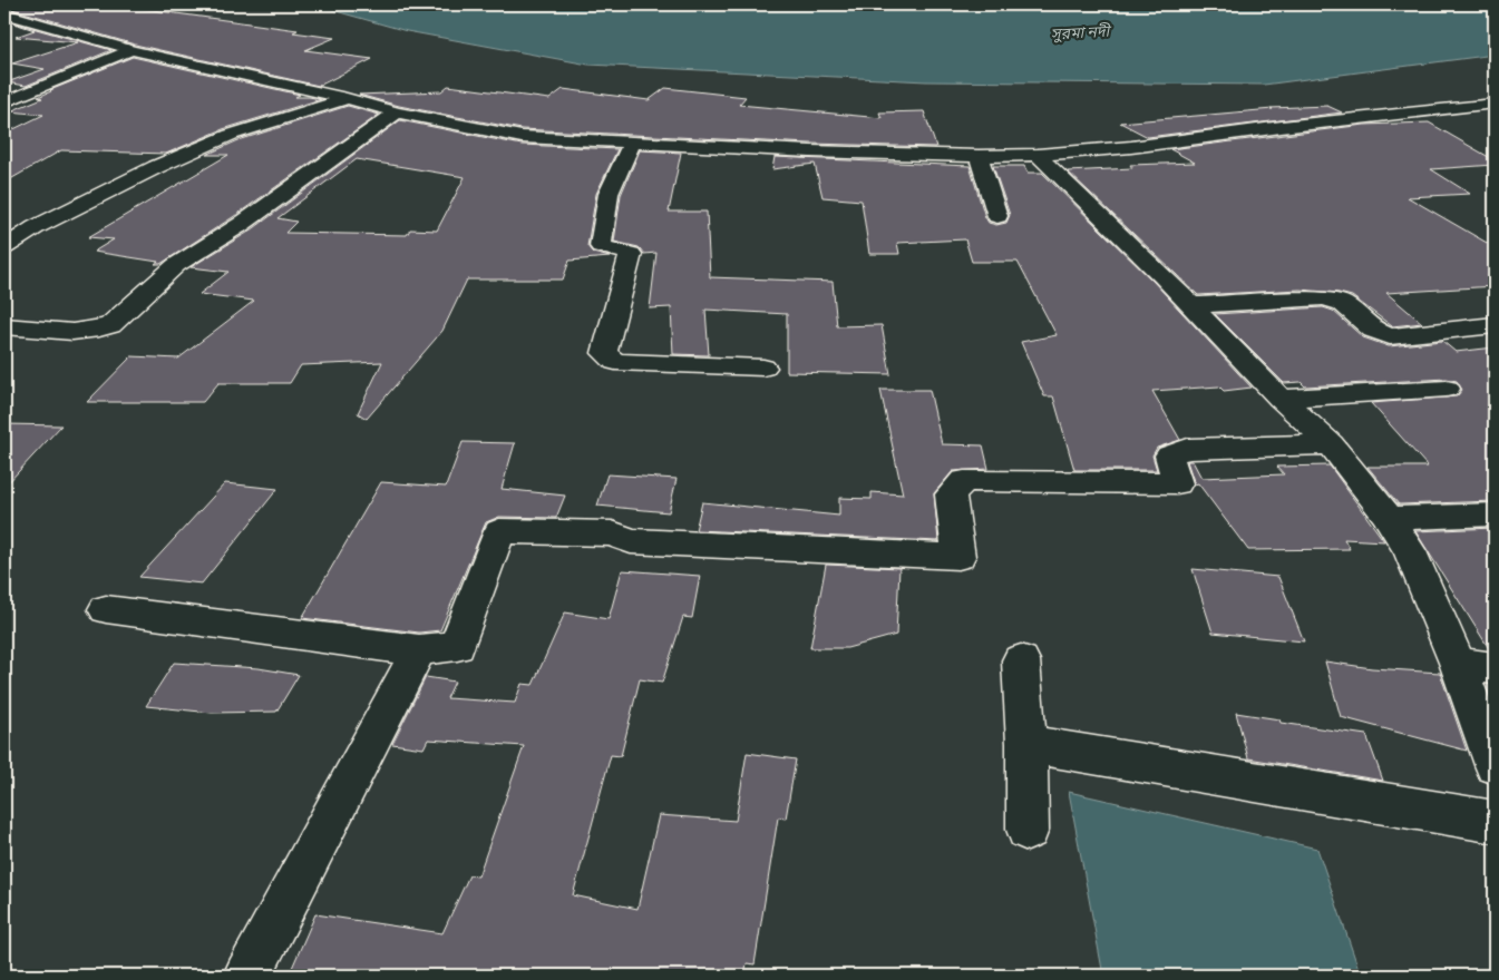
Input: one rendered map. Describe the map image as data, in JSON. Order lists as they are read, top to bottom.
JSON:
{
  "water": ["সুরমা নদী"]
}
